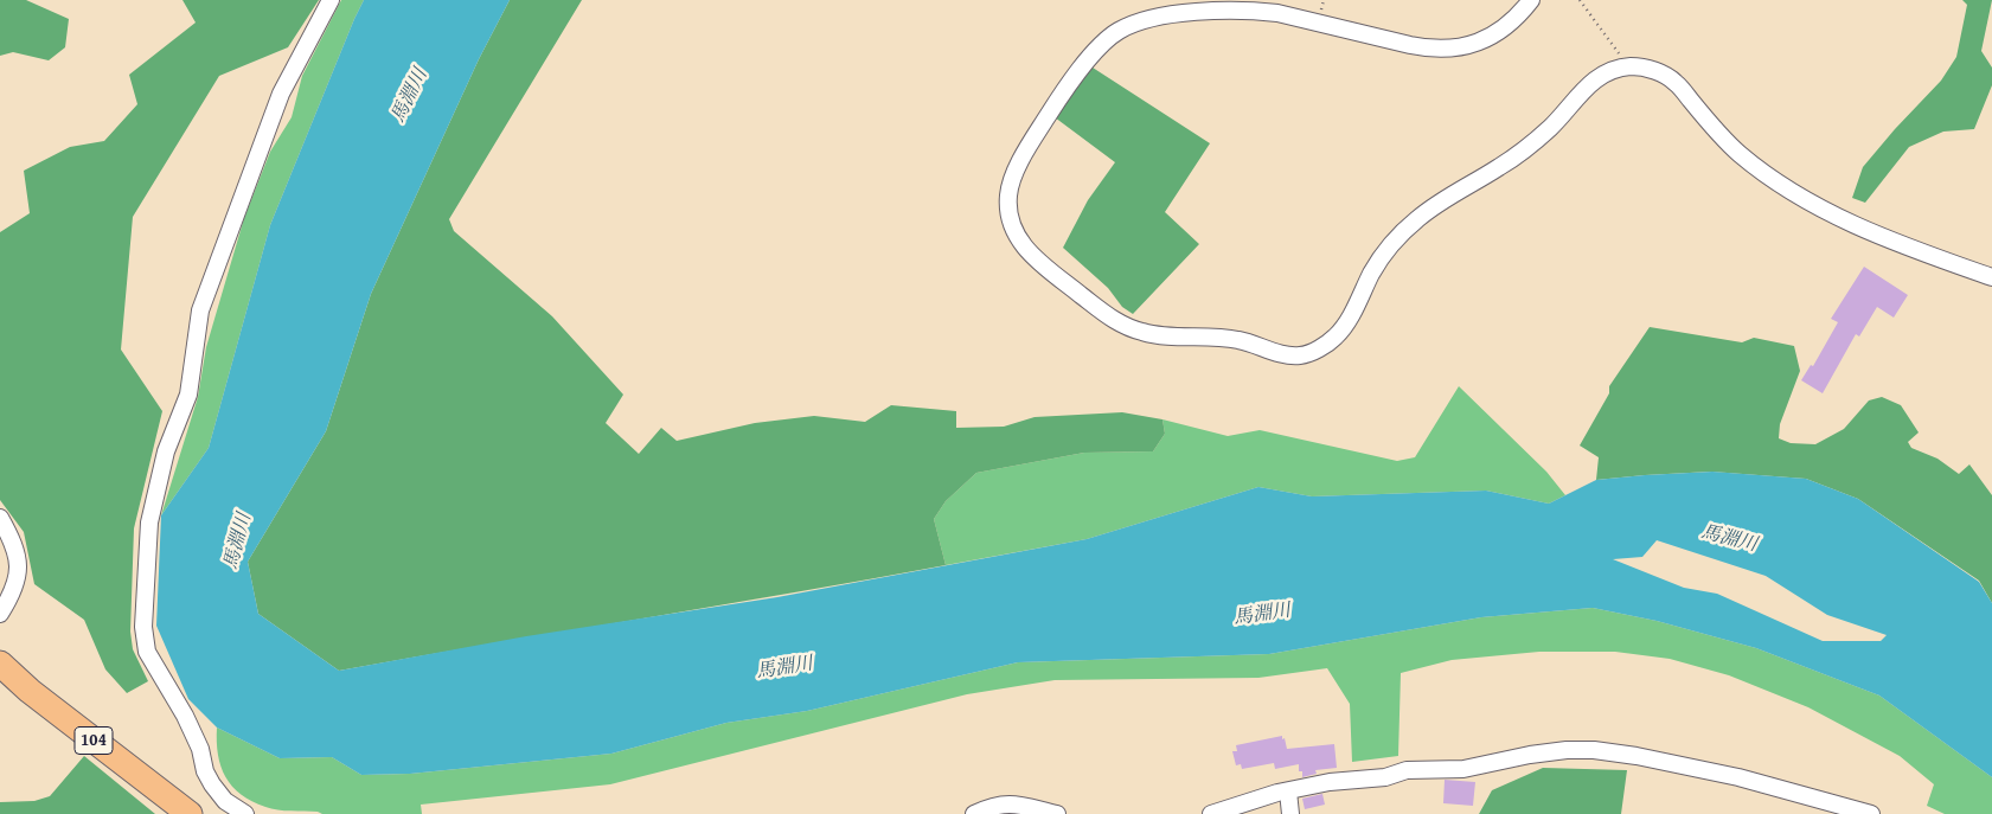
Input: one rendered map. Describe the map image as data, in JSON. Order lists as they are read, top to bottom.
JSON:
{
  "streets": {
    "highway": ["104"]
  },
  "water": ["馬淵川"]
}
